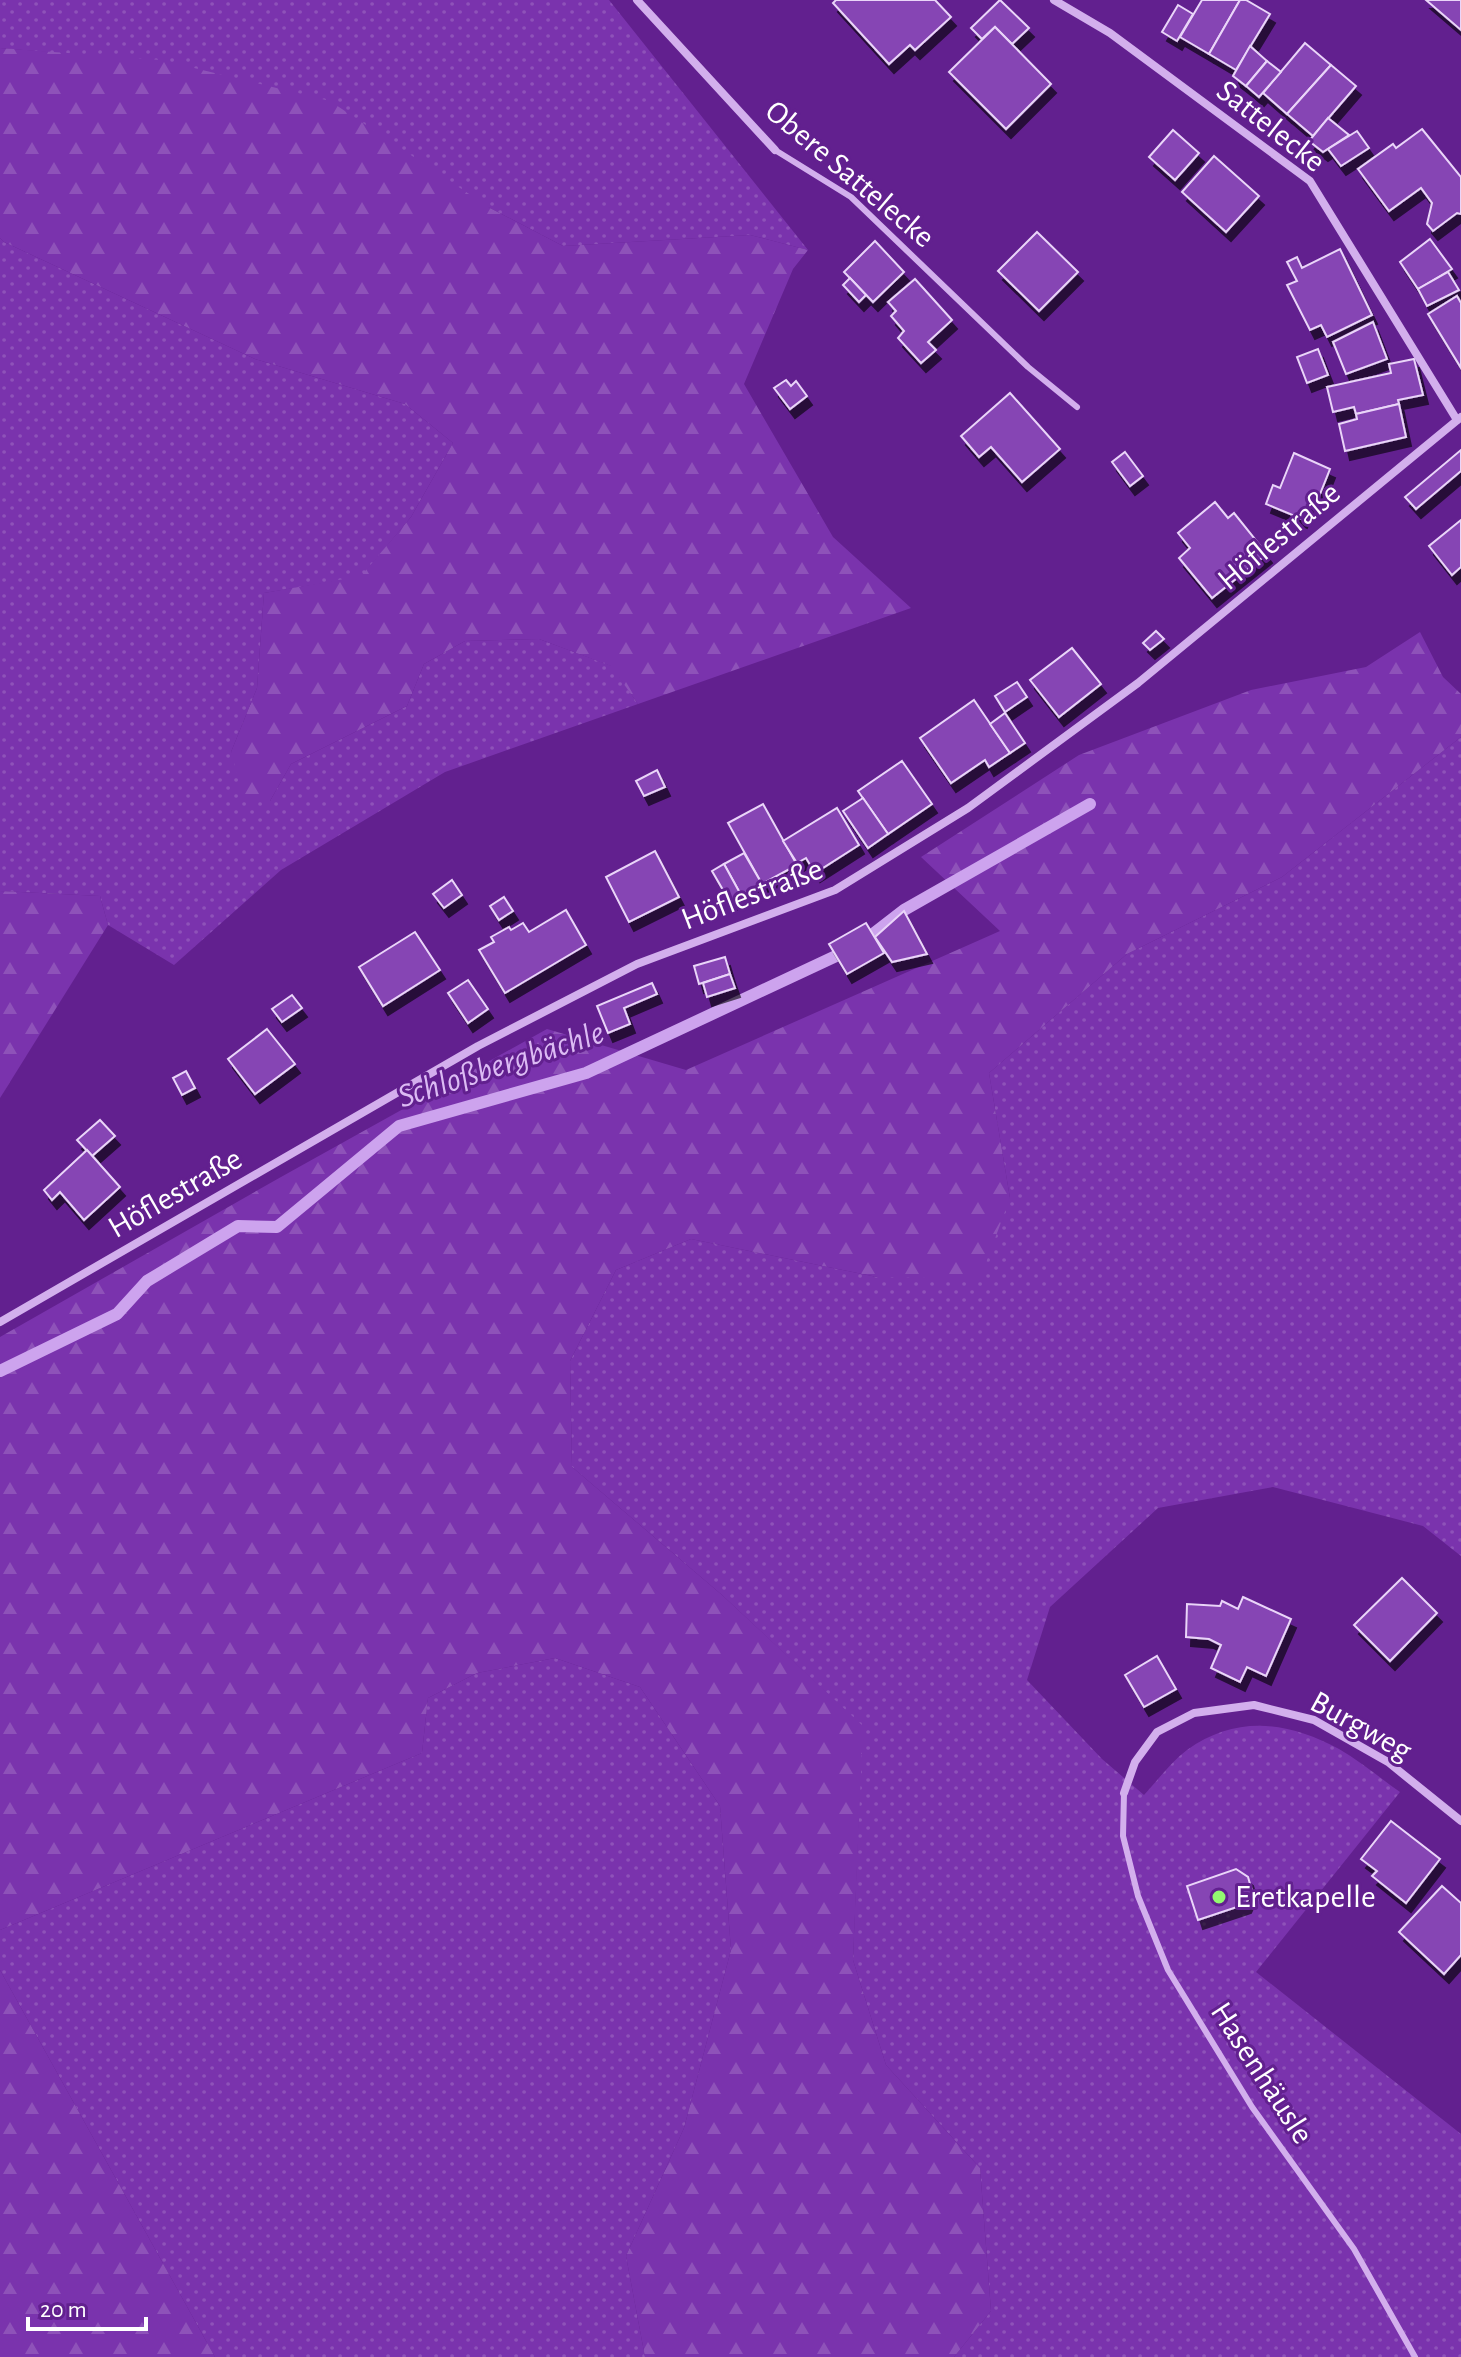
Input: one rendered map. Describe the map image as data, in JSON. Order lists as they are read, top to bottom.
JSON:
{
  "streets": {
    "street": [
      "Sattelecke",
      "Obere Sattelecke",
      "Höflestraße",
      "Burgweg"
    ],
    "lane": ["Hasenhäusle"]
  },
  "crossings": [
    ["Sattelecke", "Höflestraße"],
    ["Burgweg", "Hasenhäusle"]
  ],
  "water": ["Schloßbergbächle"],
  "places": ["Eretkapelle"],
  "scale_bar": "20 m"
}
